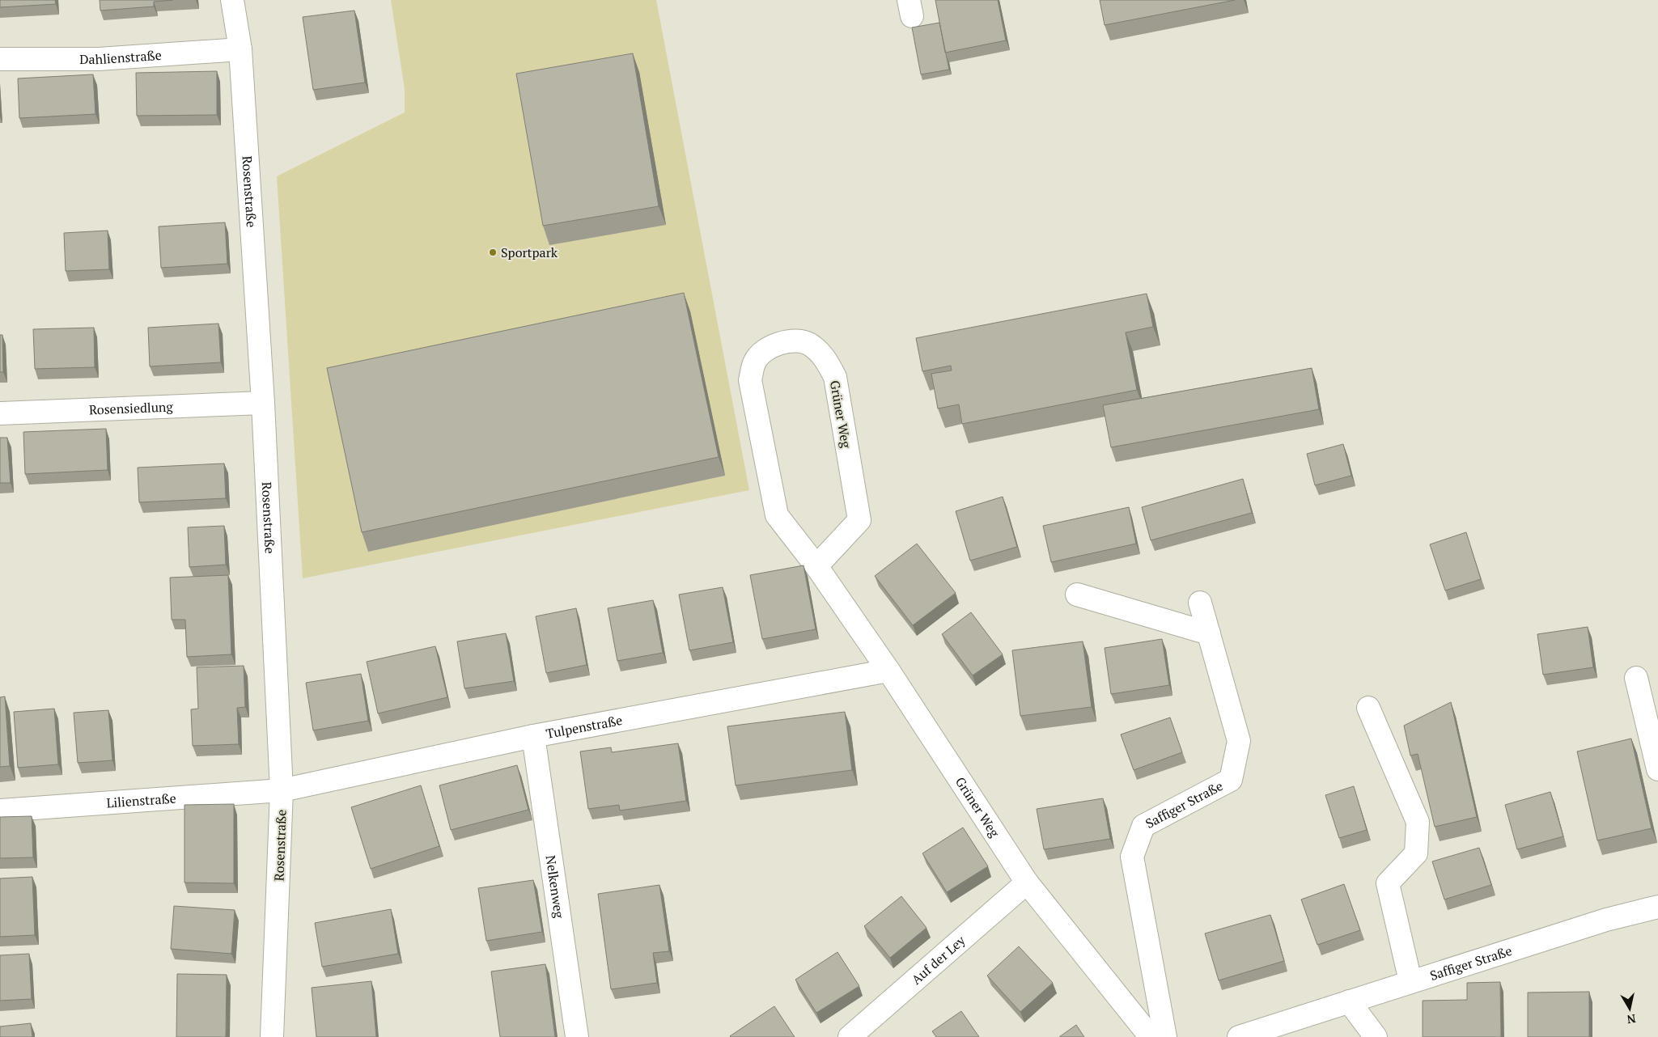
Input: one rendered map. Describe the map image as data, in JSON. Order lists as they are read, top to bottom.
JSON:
{
  "streets": {
    "street": [
      "Dahlienstraße",
      "Rosenstraße",
      "Rosensiedlung",
      "Grüner Weg",
      "Tulpenstraße",
      "Lilienstraße",
      "Saffiger Straße",
      "Nelkenweg",
      "Auf der Ley"
    ]
  },
  "crossings": [
    ["Dahlienstraße", "Rosenstraße"],
    ["Rosenstraße", "Rosensiedlung"],
    ["Rosenstraße", "Tulpenstraße"],
    ["Rosenstraße", "Lilienstraße"],
    ["Grüner Weg", "Tulpenstraße"],
    ["Grüner Weg", "Auf der Ley"],
    ["Tulpenstraße", "Lilienstraße"],
    ["Tulpenstraße", "Nelkenweg"]
  ],
  "places": ["Sportpark"],
  "north": "bottom"
}
